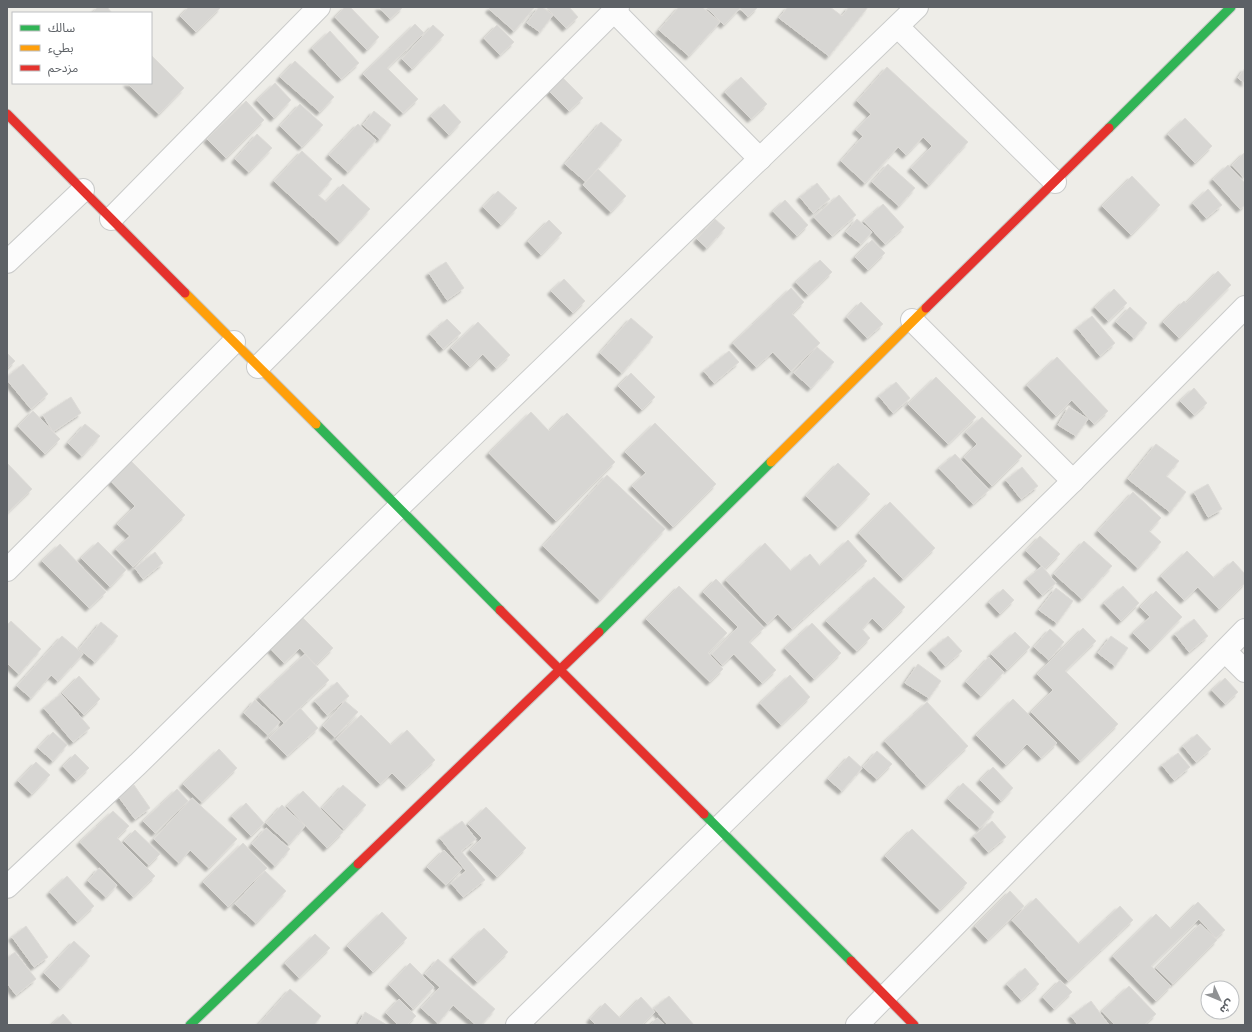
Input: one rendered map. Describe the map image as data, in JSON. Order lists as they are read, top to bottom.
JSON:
{
  "legend": ["سالك", "بطيء", "مزدحم"],
  "north": "bottom right"
}
